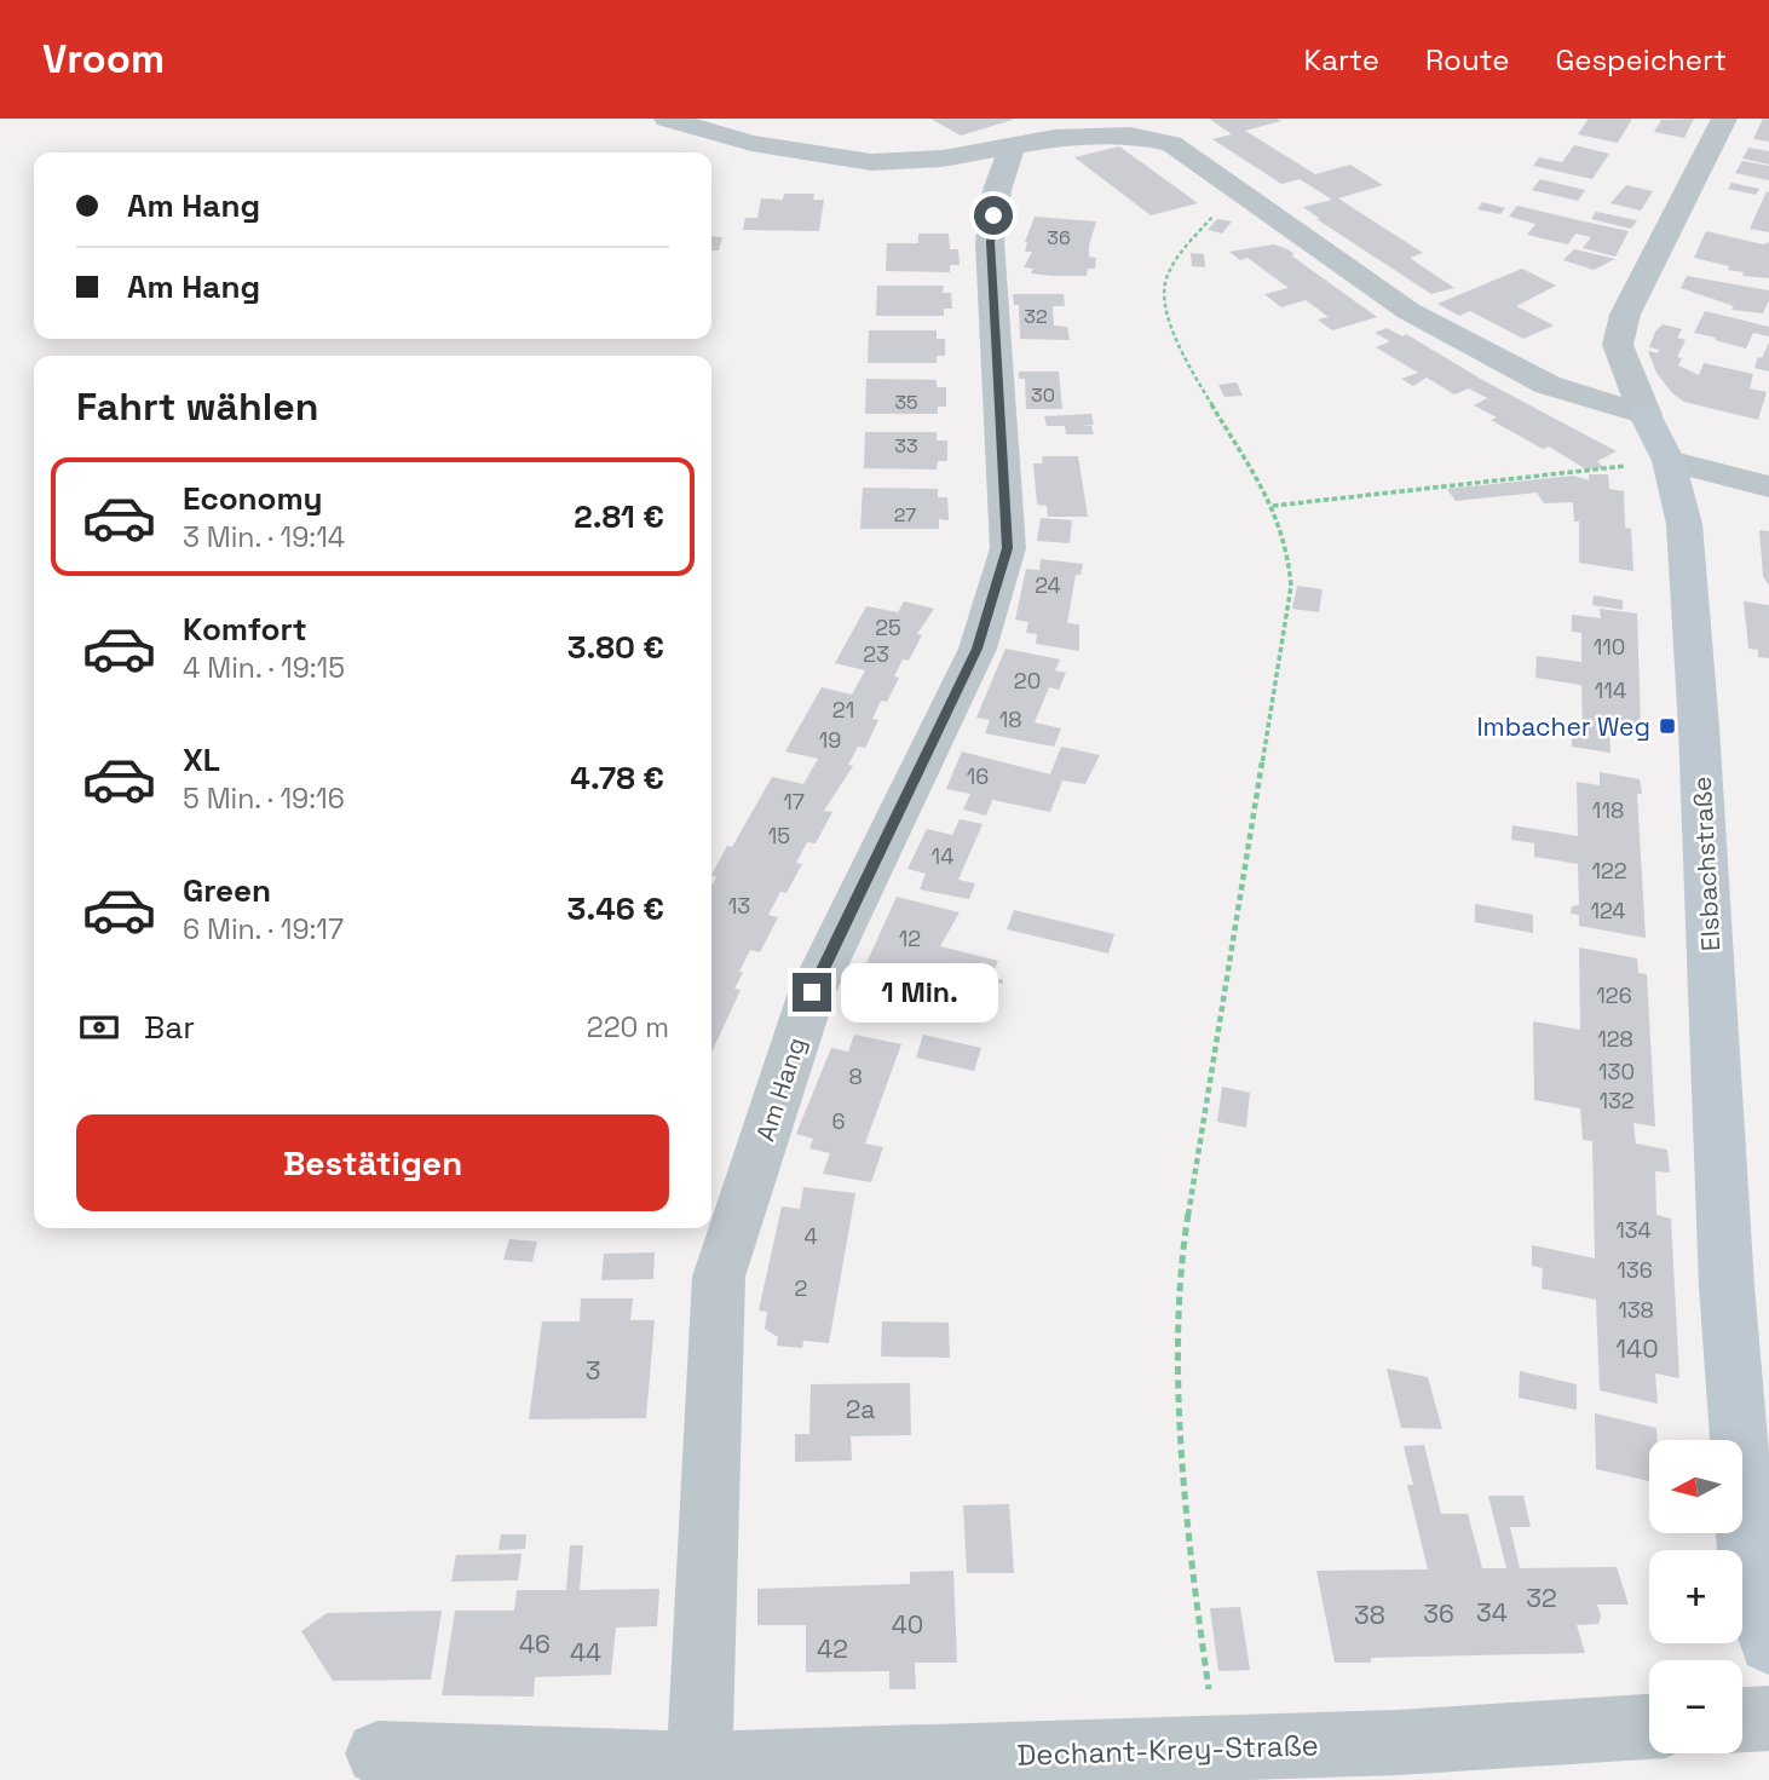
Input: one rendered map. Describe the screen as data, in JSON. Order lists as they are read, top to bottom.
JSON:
{
  "streets": {
    "street": ["Elsbachstraße", "Am Hang", "Dechant-Krey-Straße"]
  },
  "crossings": [
    ["Am Hang", "Dechant-Krey-Straße"]
  ],
  "places": {
    "transit": ["Imbacher Weg"]
  },
  "house_numbers": [
    "36",
    "32",
    "30",
    "35",
    "33",
    "27",
    "24",
    "25",
    "110",
    "23",
    "20",
    "114",
    "21",
    "18",
    "19",
    "16",
    "17",
    "118",
    "15",
    "14",
    "122",
    "13",
    "124",
    "12",
    "126",
    "128",
    "130",
    "8",
    "132",
    "6",
    "134",
    "4",
    "136",
    "2",
    "138",
    "140",
    "3",
    "2a",
    "32",
    "34",
    "36",
    "38",
    "40",
    "46",
    "42",
    "44"
  ],
  "north": "left",
  "page": {
    "header": "Vroom",
    "nav": ["Karte", "Route", "Gespeichert"],
    "banner": ["Am Hang", "Am Hang"],
    "heading": "Fahrt wählen",
    "list": [
      {
        "name": "Economy",
        "note": "3 Min. · 19:14",
        "value": "2.81 €"
      },
      {
        "name": "Komfort",
        "note": "4 Min. · 19:15",
        "value": "3.80 €"
      },
      {
        "name": "XL",
        "note": "5 Min. · 19:16",
        "value": "4.78 €"
      },
      {
        "name": "Green",
        "note": "6 Min. · 19:17",
        "value": "3.46 €"
      }
    ],
    "bubble": "1 Min.",
    "pay": ["Bar", "220 m"],
    "buttons": "Bestätigen",
    "map_buttons": ["+", "−"]
  }
}
